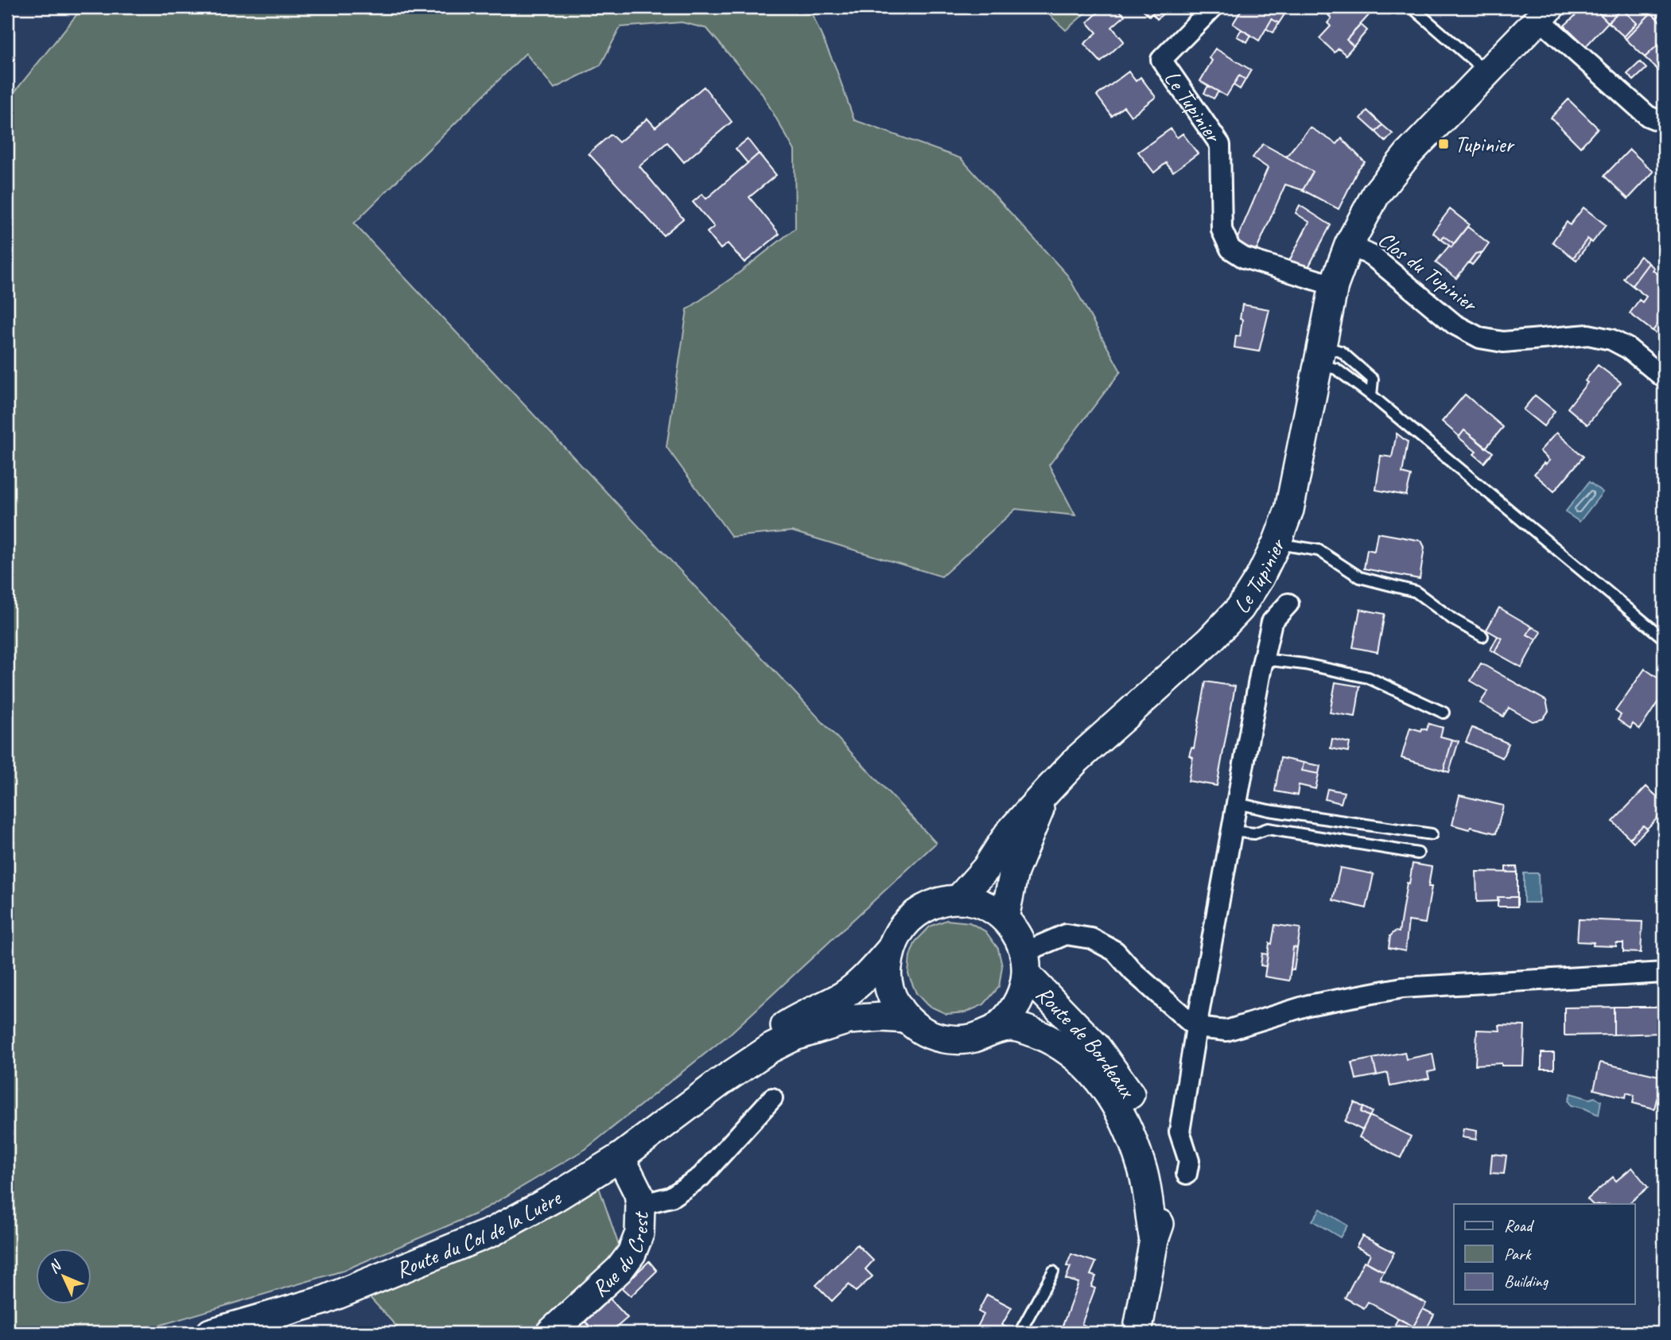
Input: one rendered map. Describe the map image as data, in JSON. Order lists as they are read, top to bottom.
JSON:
{
  "streets": {
    "main road": [
      "Le Tupinier",
      "Route de Bordeaux",
      "Route du Col de la Luère",
      "Rue du Crest"
    ],
    "street": ["Clos du Tupinier"]
  },
  "crossings": [
    ["Le Tupinier", "Clos du Tupinier"],
    ["Le Tupinier", "Route de Bordeaux"],
    ["Le Tupinier", "Route du Col de la Luère"],
    ["Route de Bordeaux", "Route du Col de la Luère"],
    ["Route du Col de la Luère", "Rue du Crest"]
  ],
  "places": {
    "transit": ["Tupinier"]
  },
  "legend": ["Road", "Park", "Building"],
  "north": "top left"
}
